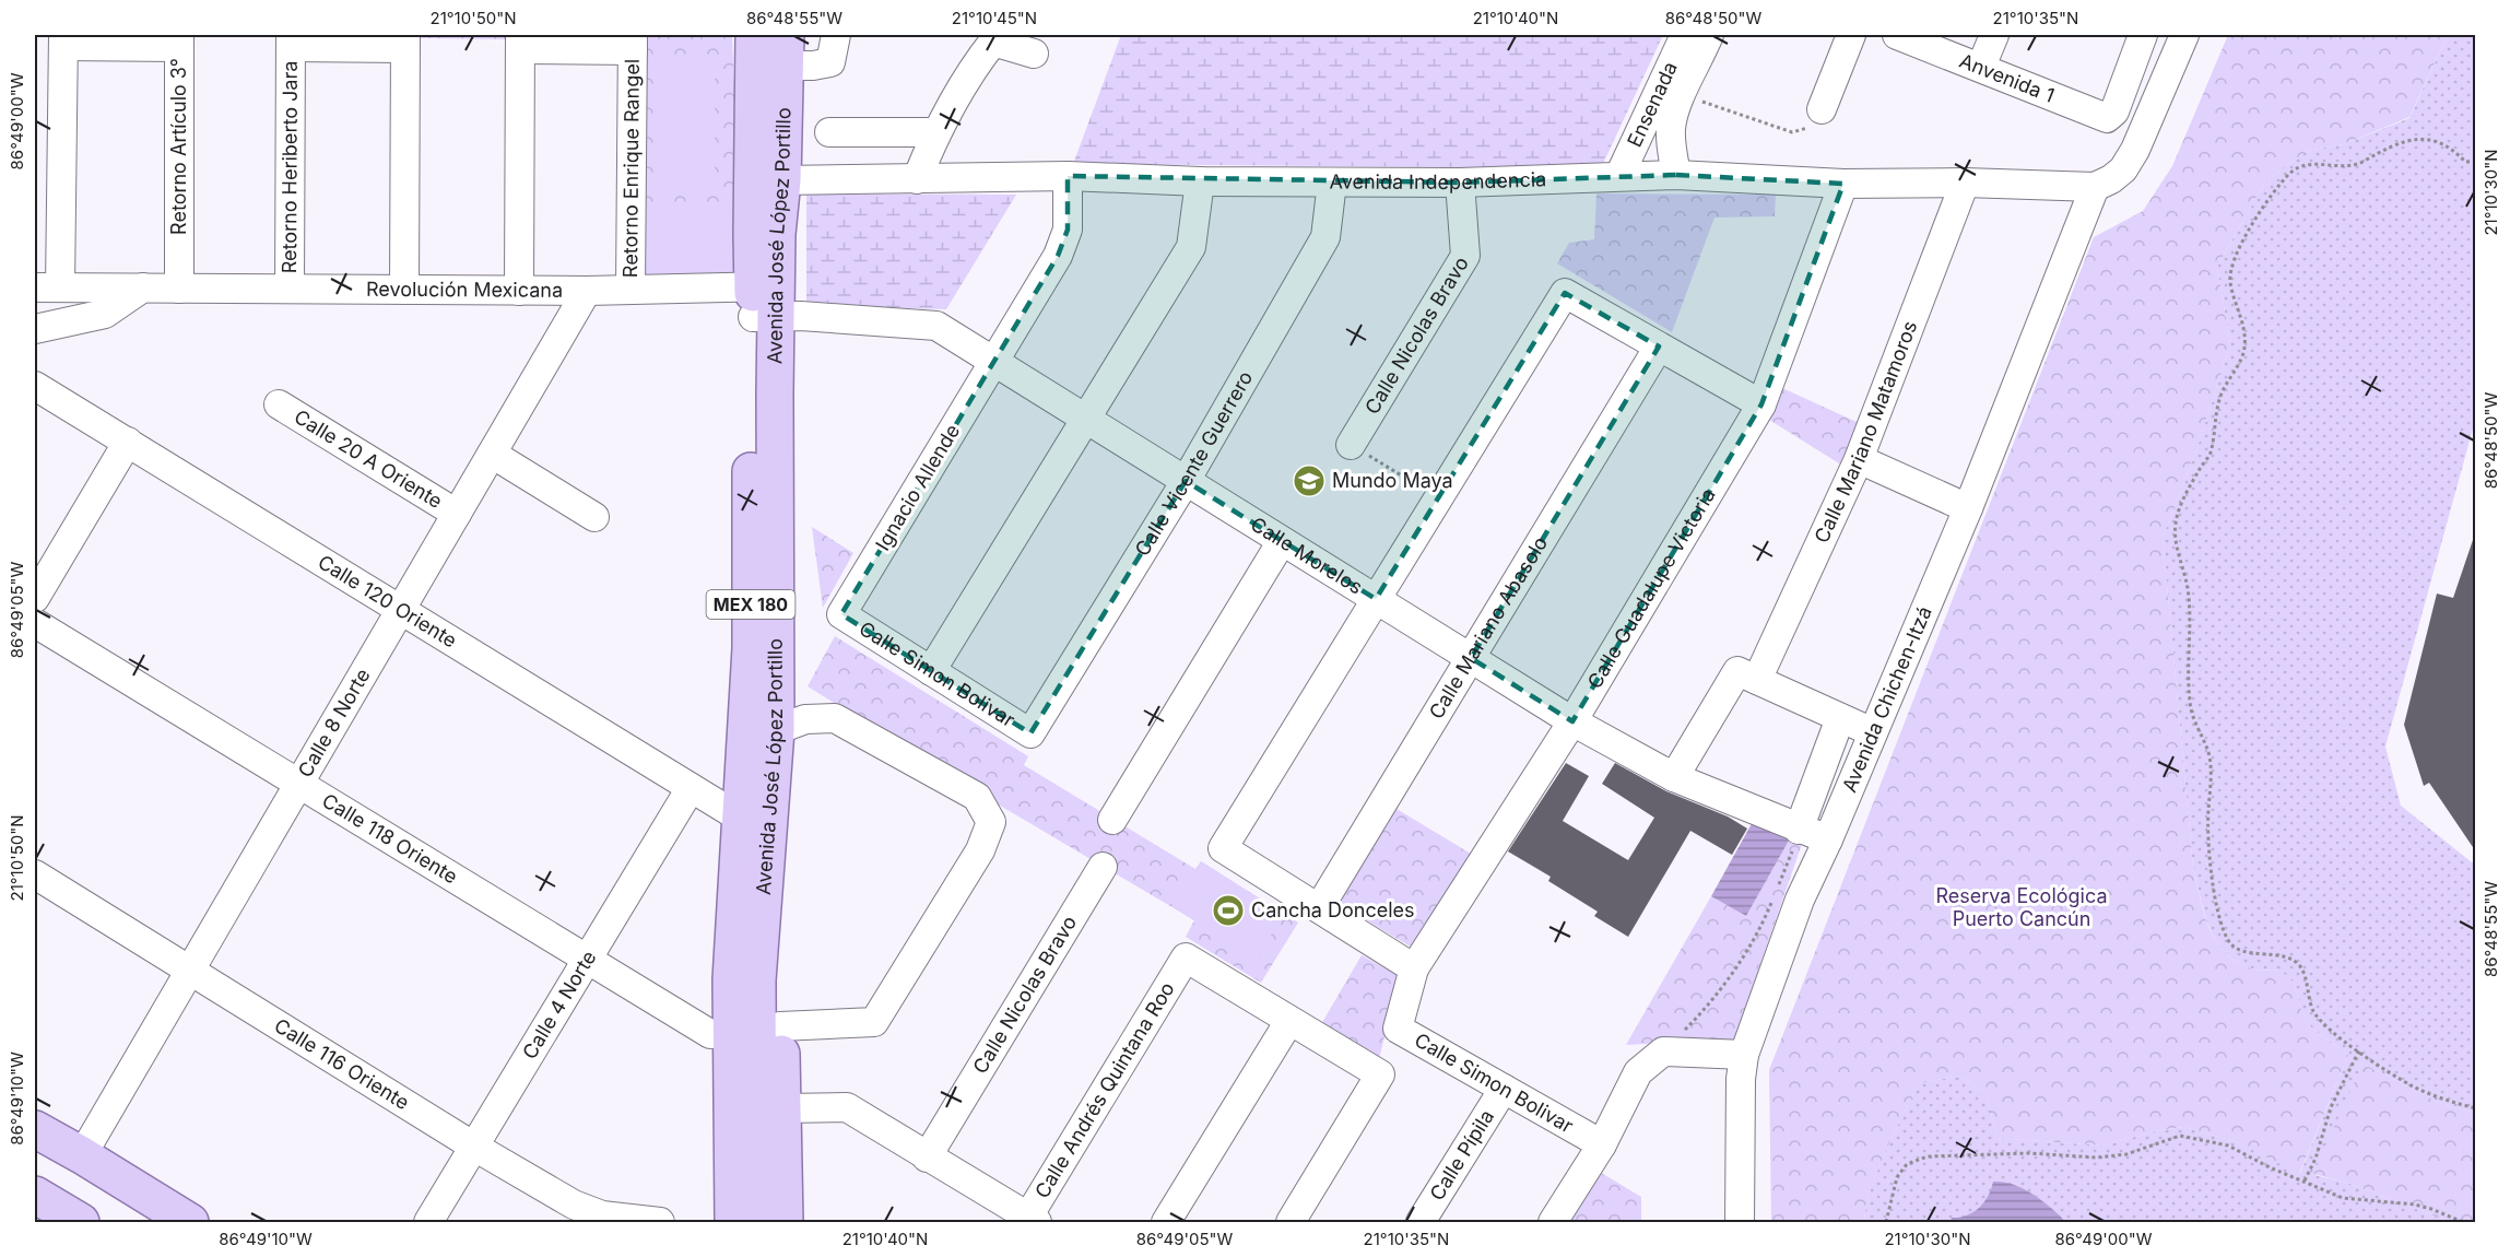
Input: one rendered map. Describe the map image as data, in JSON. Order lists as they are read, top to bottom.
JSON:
{
  "streets": {
    "main road": ["Avenida José López Portillo", "MEX 180"],
    "street": [
      "Anvenida 1",
      "Ensenada",
      "Retorno Artículo 3°",
      "Retorno Heriberto Jara",
      "Retorno Enrique Rangel",
      "Avenida Independencia",
      "Revolución Mexicana",
      "Calle Nicolas Bravo",
      "Calle Mariano Matamoros",
      "Calle 20 A Oriente",
      "Calle Vicente Guerrero",
      "Ignacio Allende",
      "Calle Morelos",
      "Calle Guadalupe Victoria",
      "Calle 120 Oriente",
      "Calle Mariano Abasolo",
      "Calle Simon Bolivar",
      "Avenida Chichen-Itzá",
      "Calle 8 Norte",
      "Calle 118 Oriente",
      "Calle 4 Norte",
      "Calle 116 Oriente",
      "Calle Andrés Quintana Roo",
      "Calle Pípila"
    ]
  },
  "crossings": [
    ["Ensenada", "Avenida Independencia"],
    ["Retorno Artículo 3°", "Revolución Mexicana"],
    ["Retorno Heriberto Jara", "Revolución Mexicana"],
    ["Retorno Enrique Rangel", "Revolución Mexicana"],
    ["Avenida Independencia", "Avenida José López Portillo"],
    ["Avenida Independencia", "Calle Nicolas Bravo"],
    ["Avenida Independencia", "Calle Mariano Matamoros"],
    ["Avenida Independencia", "Calle Vicente Guerrero"],
    ["Avenida Independencia", "Ignacio Allende"],
    ["Avenida Independencia", "Calle Guadalupe Victoria"],
    ["Avenida Independencia", "Avenida Chichen-Itzá"],
    ["Avenida José López Portillo", "Revolución Mexicana"],
    ["Avenida José López Portillo", "Calle Morelos"],
    ["Avenida José López Portillo", "Calle 120 Oriente"],
    ["Revolución Mexicana", "Calle Morelos"],
    ["Revolución Mexicana", "Calle 8 Norte"],
    ["Calle 20 A Oriente", "Calle 8 Norte"],
    ["Calle Vicente Guerrero", "Calle Morelos"],
    ["Calle Vicente Guerrero", "Calle Simon Bolivar"],
    ["Ignacio Allende", "Calle Morelos"],
    ["Ignacio Allende", "Calle Simon Bolivar"],
    ["Calle Morelos", "Calle Guadalupe Victoria"],
    ["Calle Morelos", "Calle Mariano Abasolo"],
    ["Calle Morelos", "Avenida Chichen-Itzá"],
    ["Calle Guadalupe Victoria", "Calle Simon Bolivar"],
    ["Calle 120 Oriente", "Calle 8 Norte"],
    ["Calle 120 Oriente", "Calle 4 Norte"],
    ["Calle Simon Bolivar", "Calle Pípila"],
    ["Calle 8 Norte", "Calle 118 Oriente"],
    ["Calle 8 Norte", "Calle 116 Oriente"],
    ["Calle 118 Oriente", "Calle 4 Norte"],
    ["Calle 4 Norte", "Calle 116 Oriente"]
  ],
  "parks": ["Reserva Ecológica Puerto Cancún"],
  "places": {
    "school or university": ["Mundo Maya"],
    "sports": ["Cancha Donceles"]
  },
  "coordinates": [
    "21°10'50\"N",
    "86°48'55\"W",
    "21°10'45\"N",
    "21°10'40\"N",
    "86°48'50\"W",
    "21°10'35\"N",
    "86°49'00\"W",
    "21°10'30\"N",
    "86°49'05\"W",
    "86°49'10\"W"
  ]
}
